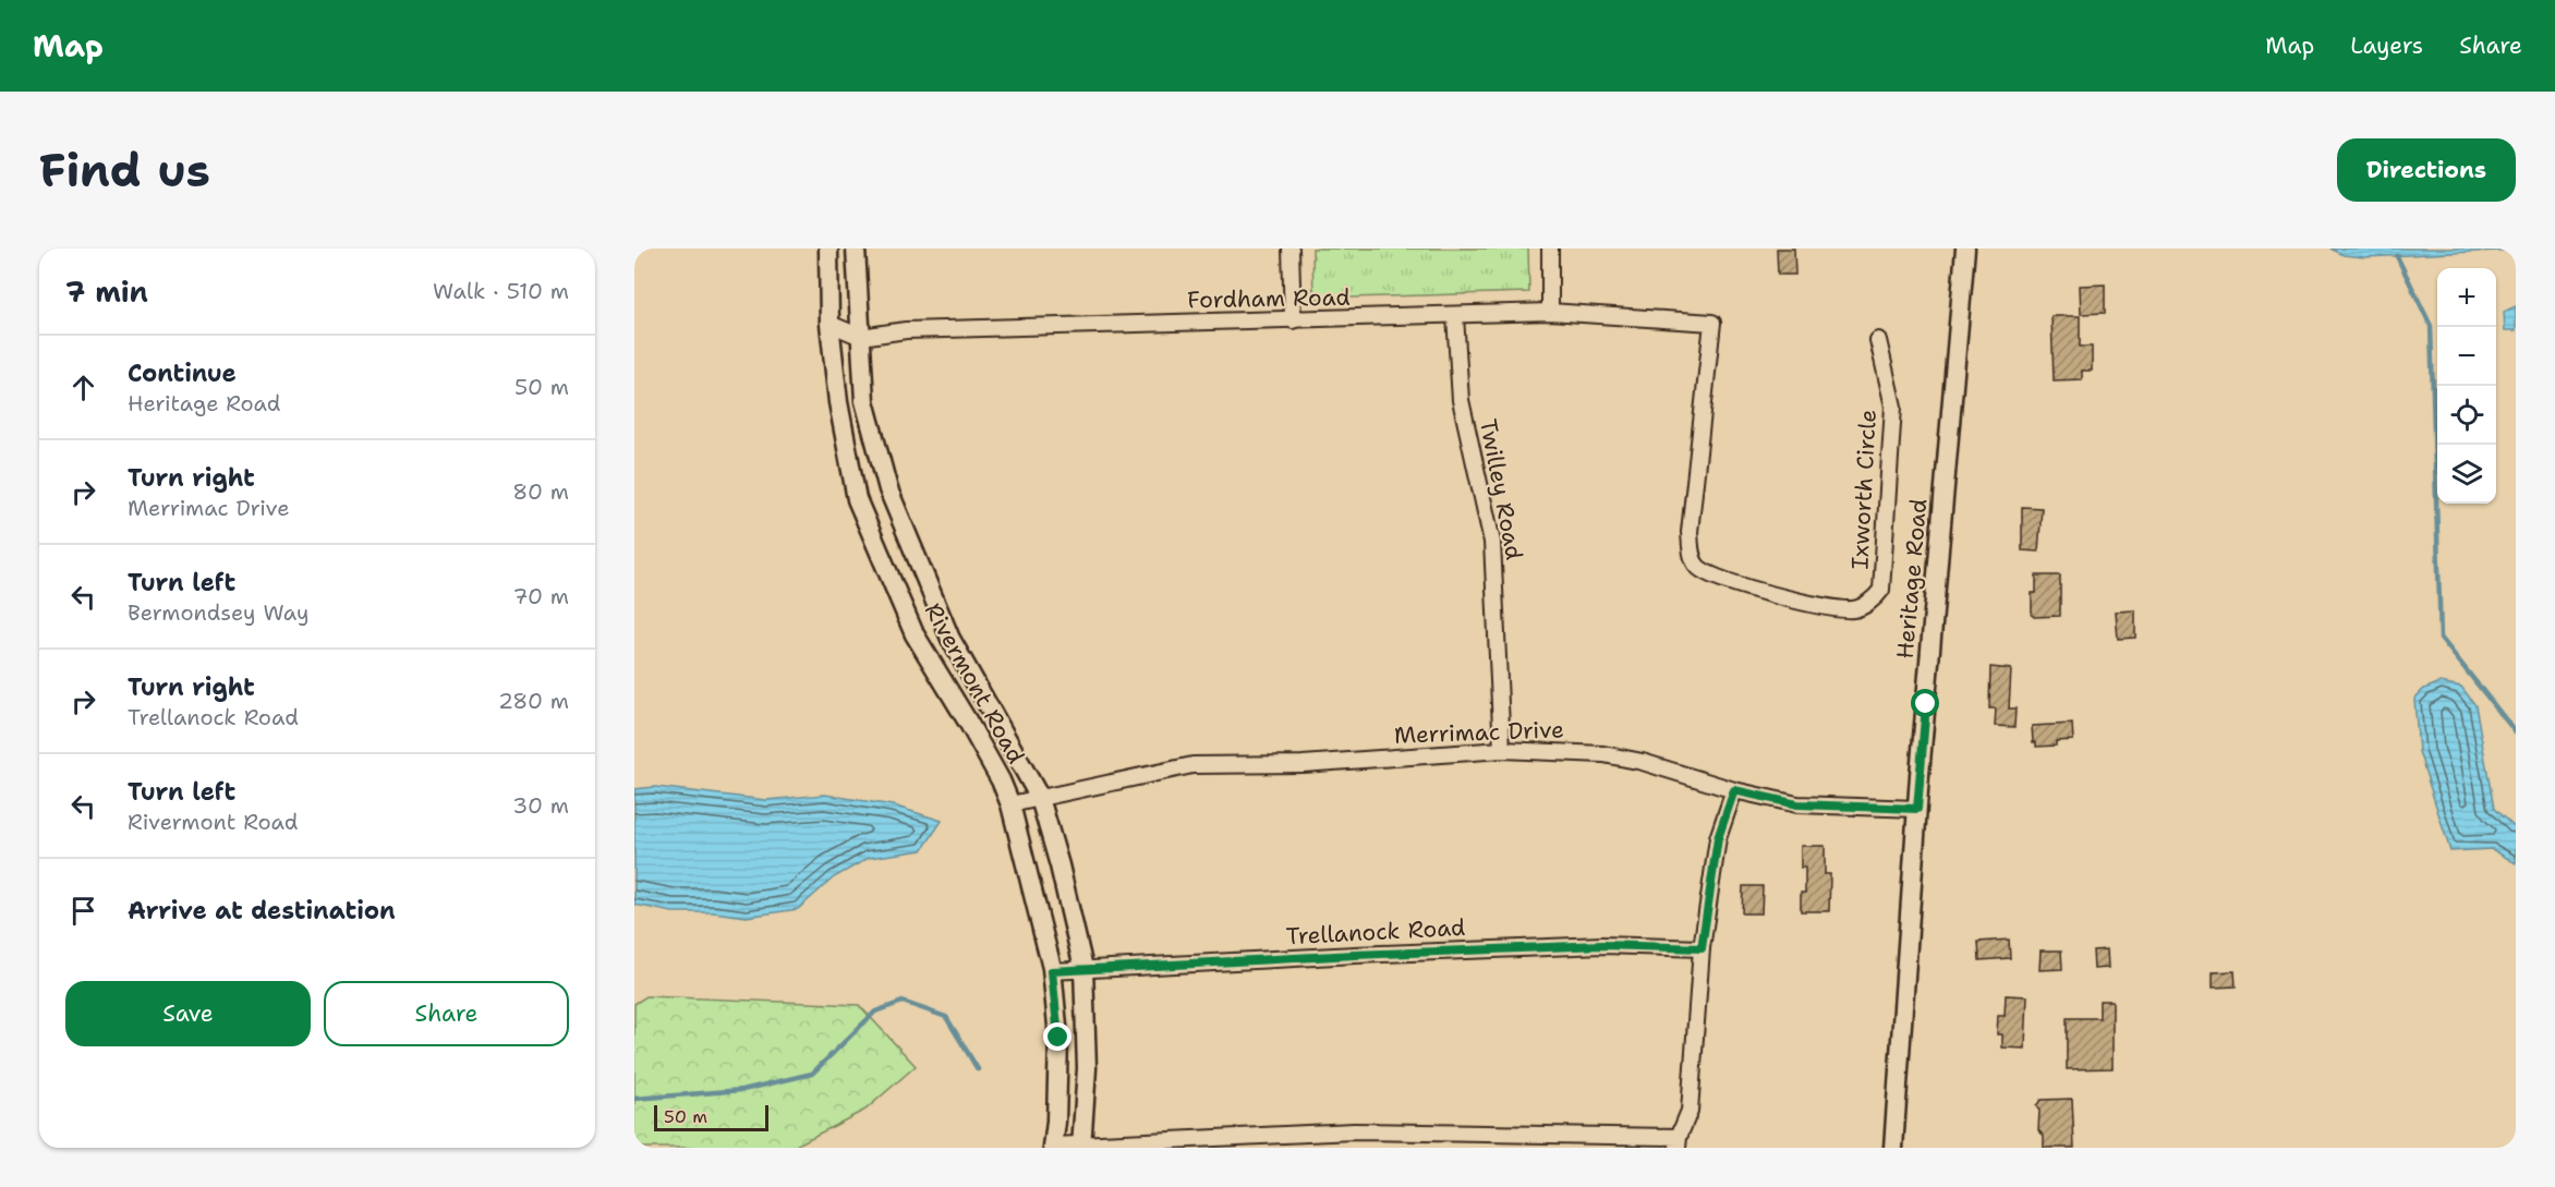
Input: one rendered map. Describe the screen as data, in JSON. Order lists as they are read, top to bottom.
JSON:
{
  "streets": {
    "street": [
      "Fordham Road",
      "Twilley Road",
      "Ixworth Circle",
      "Heritage Road",
      "Rivermont Road",
      "Merrimac Drive",
      "Trellanock Road"
    ]
  },
  "crossings": [
    ["Fordham Road", "Twilley Road"],
    ["Fordham Road", "Ixworth Circle"],
    ["Fordham Road", "Rivermont Road"],
    ["Twilley Road", "Merrimac Drive"],
    ["Heritage Road", "Merrimac Drive"],
    ["Rivermont Road", "Merrimac Drive"],
    ["Rivermont Road", "Trellanock Road"]
  ],
  "scale_bar": "50 m",
  "page": {
    "header": "Map",
    "nav": ["Map", "Layers", "Share"],
    "buttons": [
      "Directions",
      ["Save", "Share"]
    ],
    "title": "Find us",
    "heading": ["7 min", "Walk · 510 m"],
    "map_buttons": ["+", "−"],
    "list": [
      ["Continue", "Heritage Road", "50 m"],
      ["Turn right", "Merrimac Drive", "80 m"],
      ["Turn left", "Bermondsey Way", "70 m"],
      ["Turn right", "Trellanock Road", "280 m"],
      ["Turn left", "Rivermont Road", "30 m"],
      "Arrive at destination"
    ],
    "scale": "50 m"
  }
}
